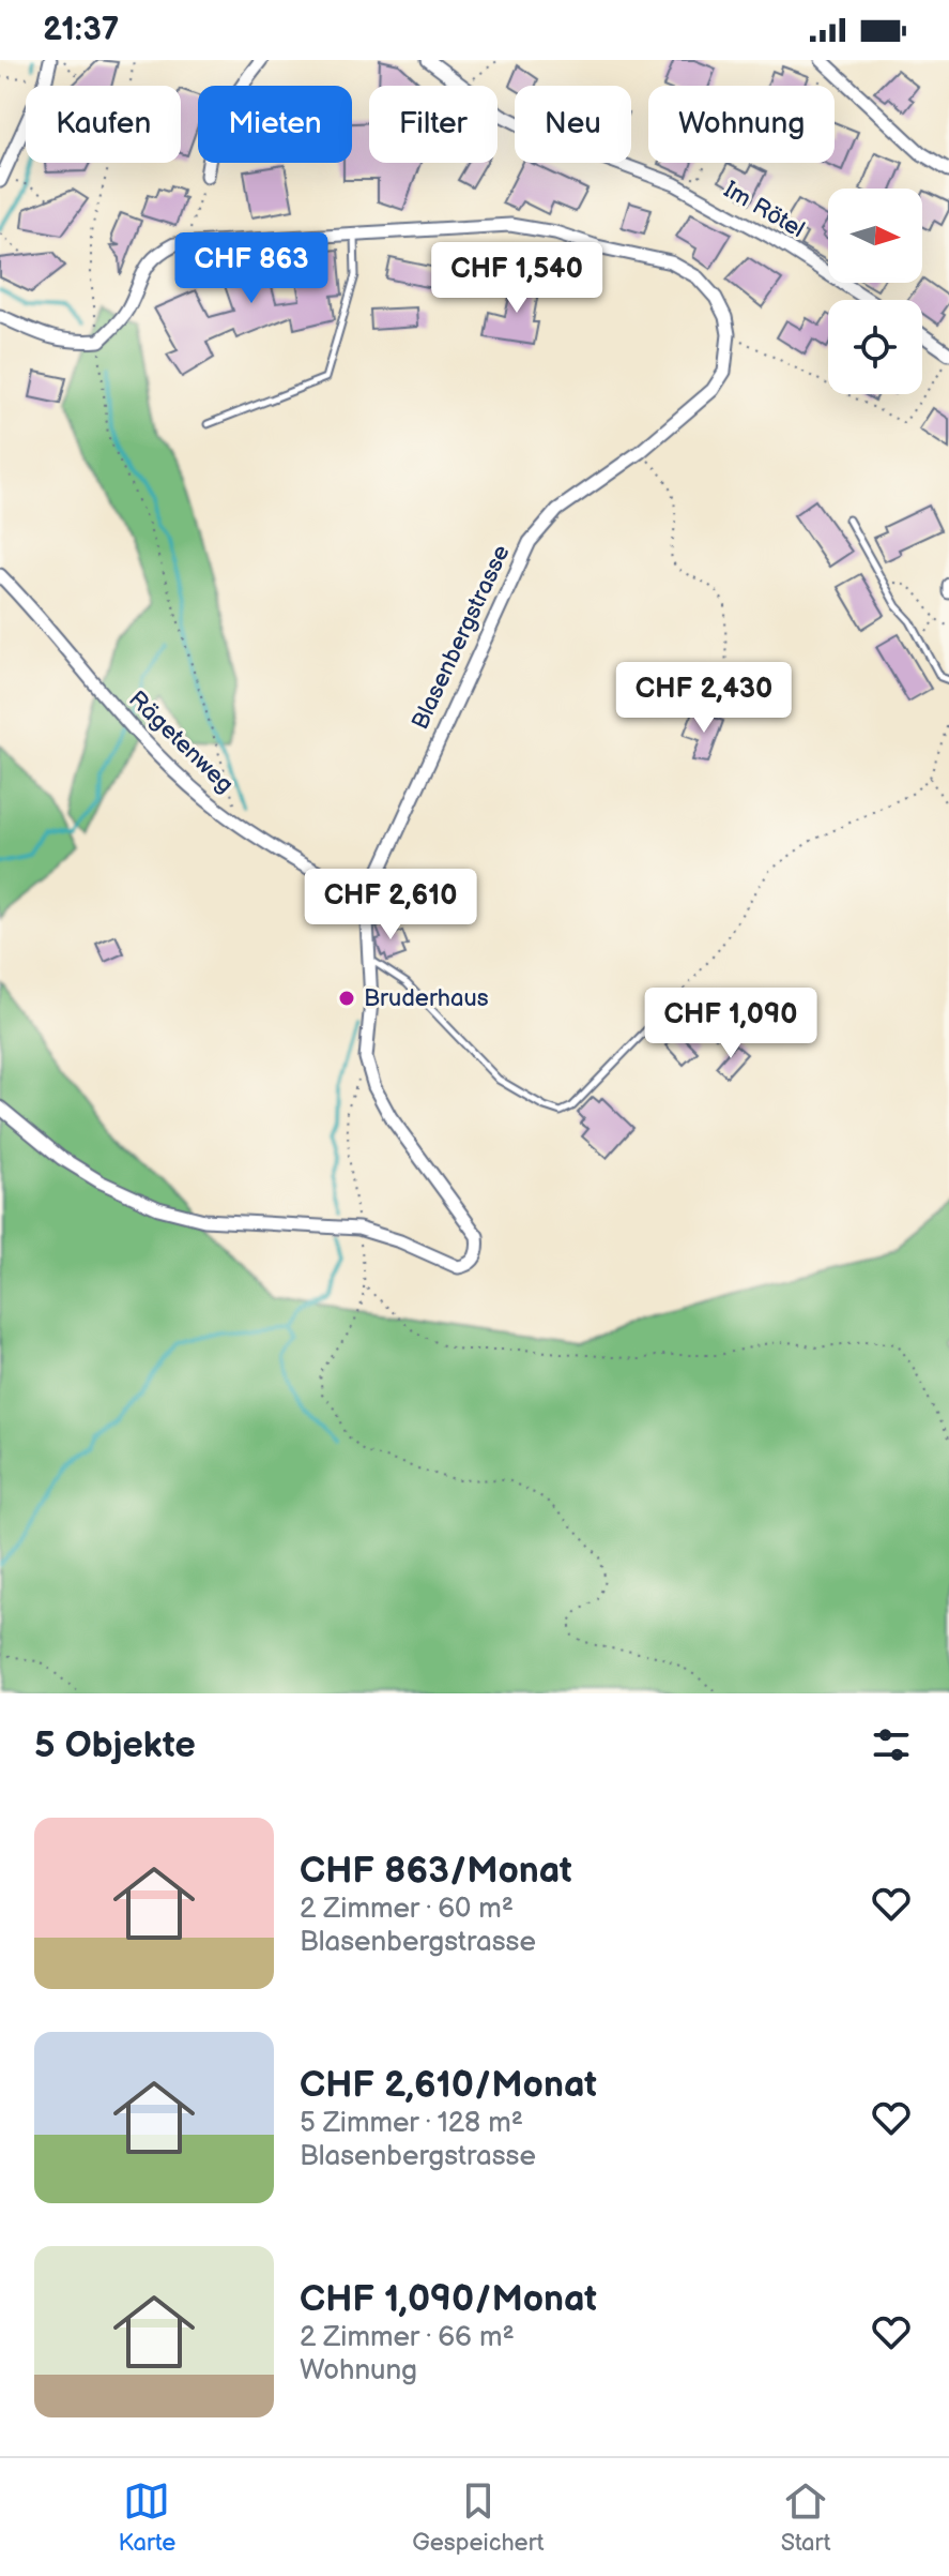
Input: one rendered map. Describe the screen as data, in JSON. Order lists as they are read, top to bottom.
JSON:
{
  "streets": {
    "street": ["Im Rötel", "Blasenbergstrasse", "Rägetenweg"]
  },
  "crossings": [
    ["Blasenbergstrasse", "Rägetenweg"]
  ],
  "places": ["Bruderhaus"],
  "north": "right",
  "page": {
    "status": "21:37",
    "chip": [
      "Kaufen",
      "Mieten",
      "Filter",
      "Neu",
      "Wohnung"
    ],
    "price": [
      "CHF 863",
      "CHF 1,540",
      "CHF 2,430",
      "CHF 2,610",
      "CHF 1,090"
    ],
    "heading": "5 Objekte",
    "list": [
      {
        "name": "CHF 863/Monat",
        "note": "2 Zimmer · 60 m² · Blasenbergstrasse"
      },
      {
        "name": "CHF 2,610/Monat",
        "note": "5 Zimmer · 128 m² · Blasenbergstrasse"
      },
      {
        "name": "CHF 1,090/Monat",
        "note": "2 Zimmer · 66 m² · Wohnung"
      }
    ],
    "tabs": ["Karte", "Gespeichert", "Start"]
  }
}
